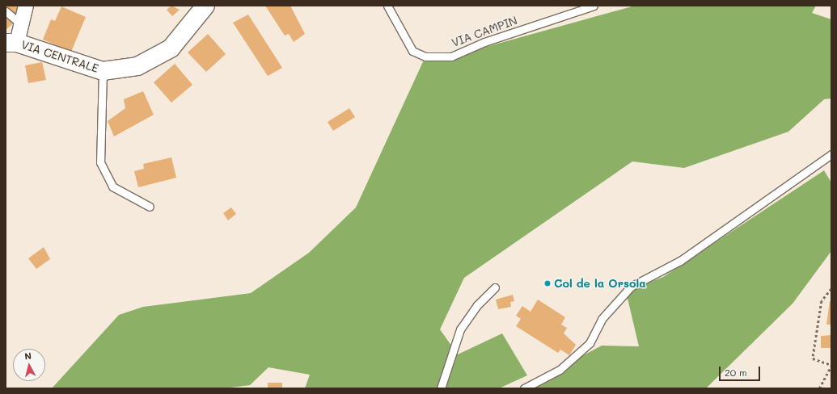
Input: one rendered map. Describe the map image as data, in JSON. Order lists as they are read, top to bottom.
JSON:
{
  "streets": {
    "street": ["VIA CENTRALE"],
    "lane": ["VIA CAMPIN"]
  },
  "places": ["Col de la Orsola"],
  "scale_bar": "20 m",
  "north": "top"
}
